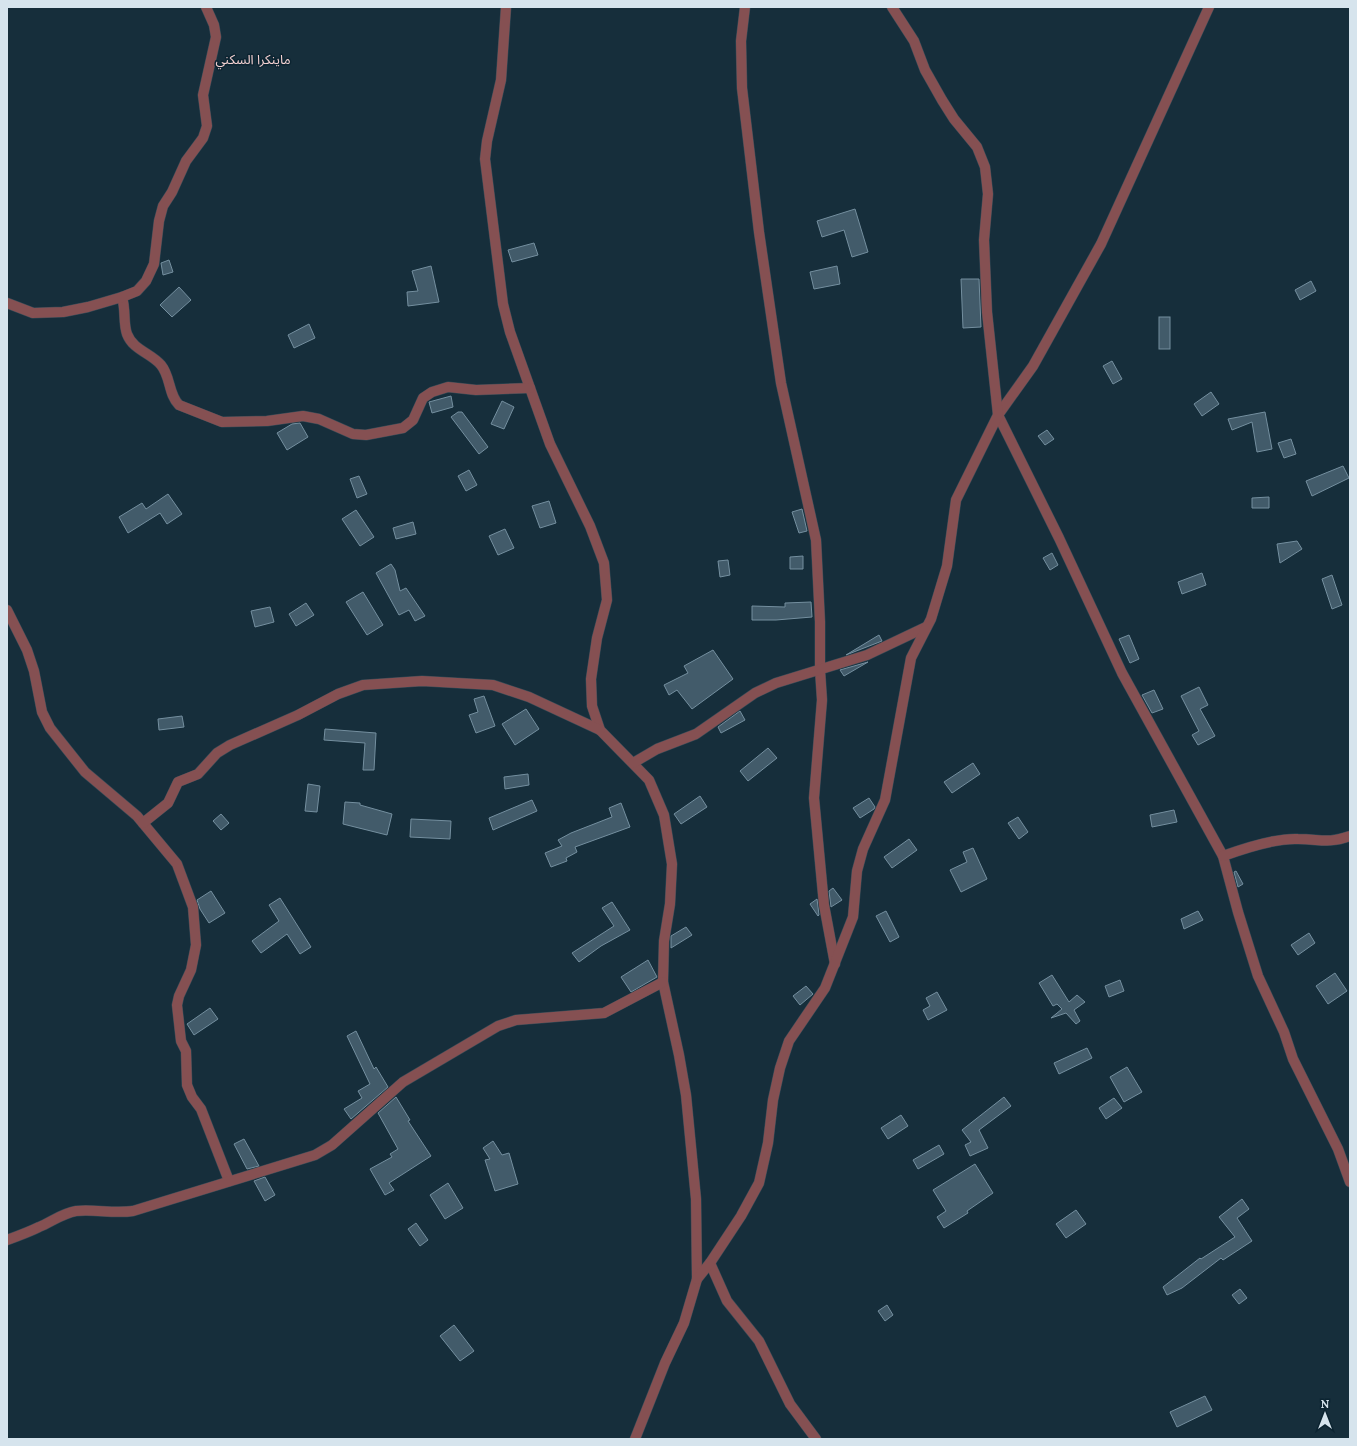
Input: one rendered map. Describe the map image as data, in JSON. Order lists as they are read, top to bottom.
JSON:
{
  "districts": ["ماينكرا السكني"],
  "north": "top"
}
